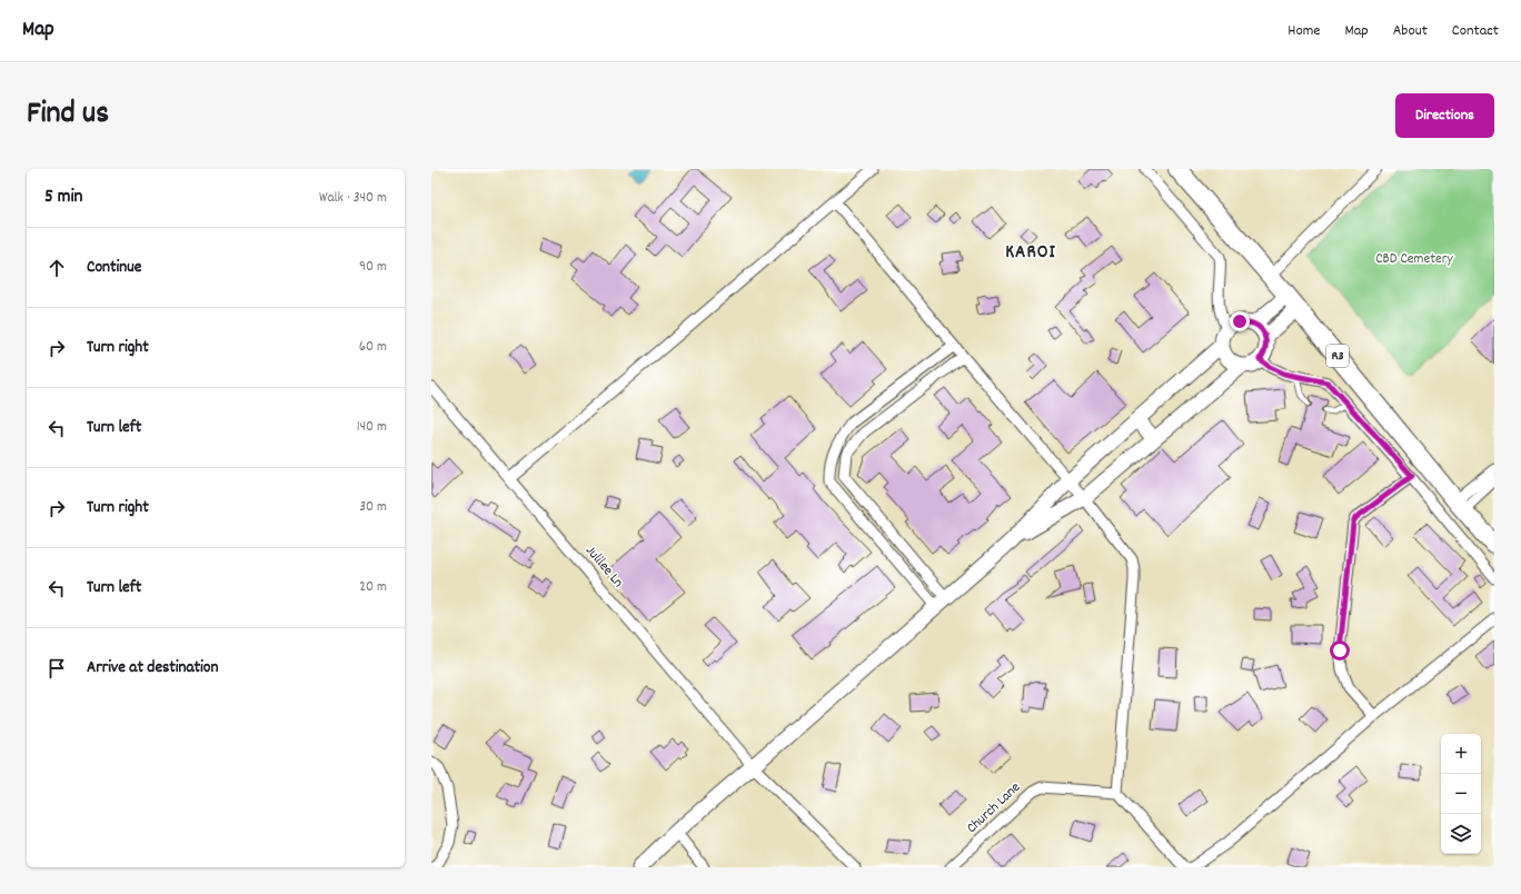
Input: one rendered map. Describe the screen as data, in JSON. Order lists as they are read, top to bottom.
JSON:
{
  "streets": {
    "highway": ["R3"],
    "street": ["Julilee Ln", "Church Lane"]
  },
  "districts": ["KAROI"],
  "parks": ["CBD Cemetery"],
  "page": {
    "header": "Map",
    "nav": [
      "Home",
      "Map",
      "About",
      "Contact"
    ],
    "title": "Find us",
    "buttons": "Directions",
    "heading": ["5 min", "Walk · 340 m"],
    "list": [
      ["Continue", "90 m"],
      ["Turn right", "60 m"],
      ["Turn left", "140 m"],
      ["Turn right", "30 m"],
      ["Turn left", "20 m"],
      "Arrive at destination"
    ],
    "map_buttons": ["+", "−"]
  }
}
